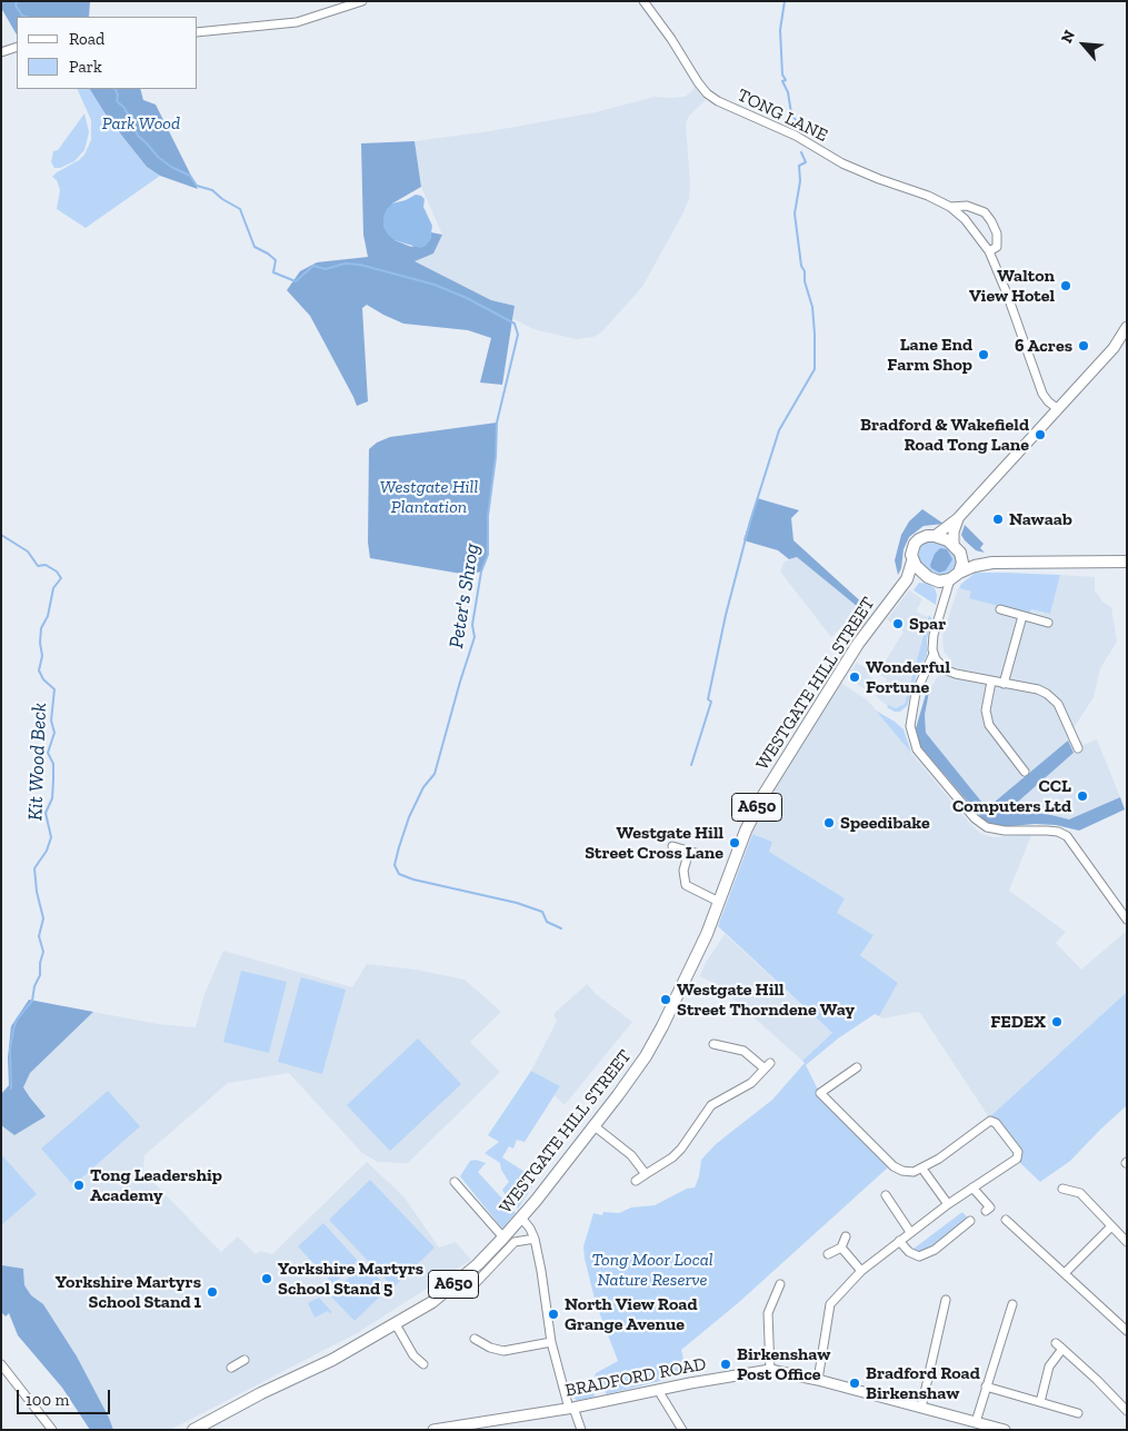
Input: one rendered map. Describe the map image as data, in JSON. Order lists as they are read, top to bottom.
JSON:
{
  "streets": {
    "highway": ["WESTGATE HILL STREET", "A650"],
    "main road": ["BRADFORD ROAD"],
    "street": ["TONG LANE"]
  },
  "crossings": [
    ["WESTGATE HILL STREET", "A650"]
  ],
  "water": ["Peter's Shrog", "Kit Wood Beck"],
  "parks": ["Park Wood", "Westgate Hill Plantation", "Tong Moor Local Nature Reserve"],
  "places": [
    "Walton View Hotel",
    "6 Acres",
    "Lane End Farm Shop",
    "Bradford & Wakefield Road Tong Lane",
    "Nawaab",
    "Spar",
    "Wonderful Fortune",
    "CCL Computers Ltd",
    "Speedibake",
    "Westgate Hill Street Cross Lane",
    "Westgate Hill Street Thorndene Way",
    "FEDEX",
    "Tong Leadership Academy",
    "Yorkshire Martyrs School Stand 5",
    "Yorkshire Martyrs School Stand 1",
    "North View Road Grange Avenue",
    "Birkenshaw Post Office",
    "Bradford Road Birkenshaw"
  ],
  "legend": ["Road", "Park"],
  "scale_bar": "100 m",
  "north": "top left"
}
